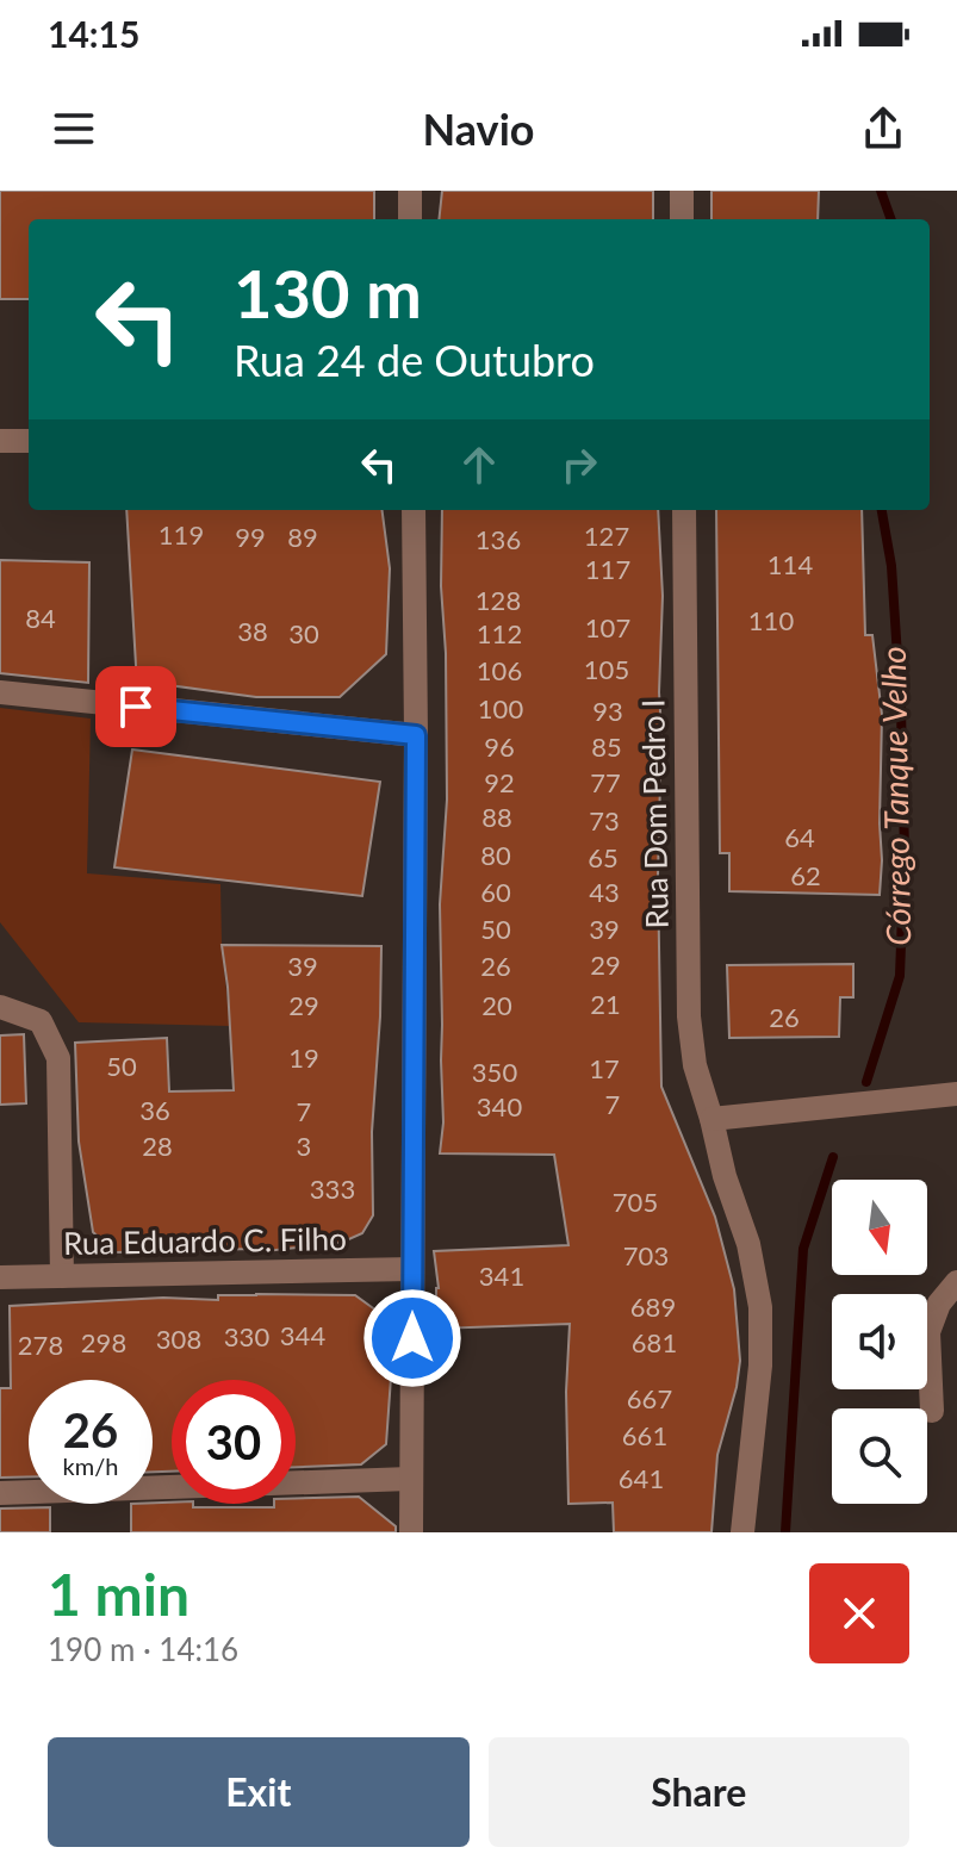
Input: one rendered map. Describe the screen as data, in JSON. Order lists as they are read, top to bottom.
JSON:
{
  "streets": {
    "street": ["Rua Dom Pedro I", "Rua Eduardo C. Filho"]
  },
  "water": ["Córrego Tanque Velho"],
  "house_numbers": [
    "119",
    "127",
    "99",
    "89",
    "136",
    "114",
    "117",
    "128",
    "84",
    "110",
    "107",
    "38",
    "30",
    "112",
    "105",
    "106",
    "100",
    "93",
    "96",
    "85",
    "92",
    "77",
    "88",
    "73",
    "64",
    "80",
    "65",
    "62",
    "60",
    "43",
    "50",
    "39",
    "29",
    "39",
    "26",
    "21",
    "29",
    "20",
    "26",
    "19",
    "50",
    "17",
    "350",
    "7",
    "340",
    "36",
    "7",
    "28",
    "3",
    "333",
    "705",
    "703",
    "341",
    "689",
    "344",
    "330",
    "308",
    "298",
    "681",
    "278",
    "667",
    "661",
    "641"
  ],
  "north": "bottom",
  "page": {
    "status": "14:15",
    "header": "Navio",
    "turn": ["130 m", "Rua 24 de Outubro"],
    "speed": "26 km/h",
    "limit": "30",
    "heading": ["1 min", "190 m · 14:16"],
    "buttons": ["Exit", "Share"]
  }
}
